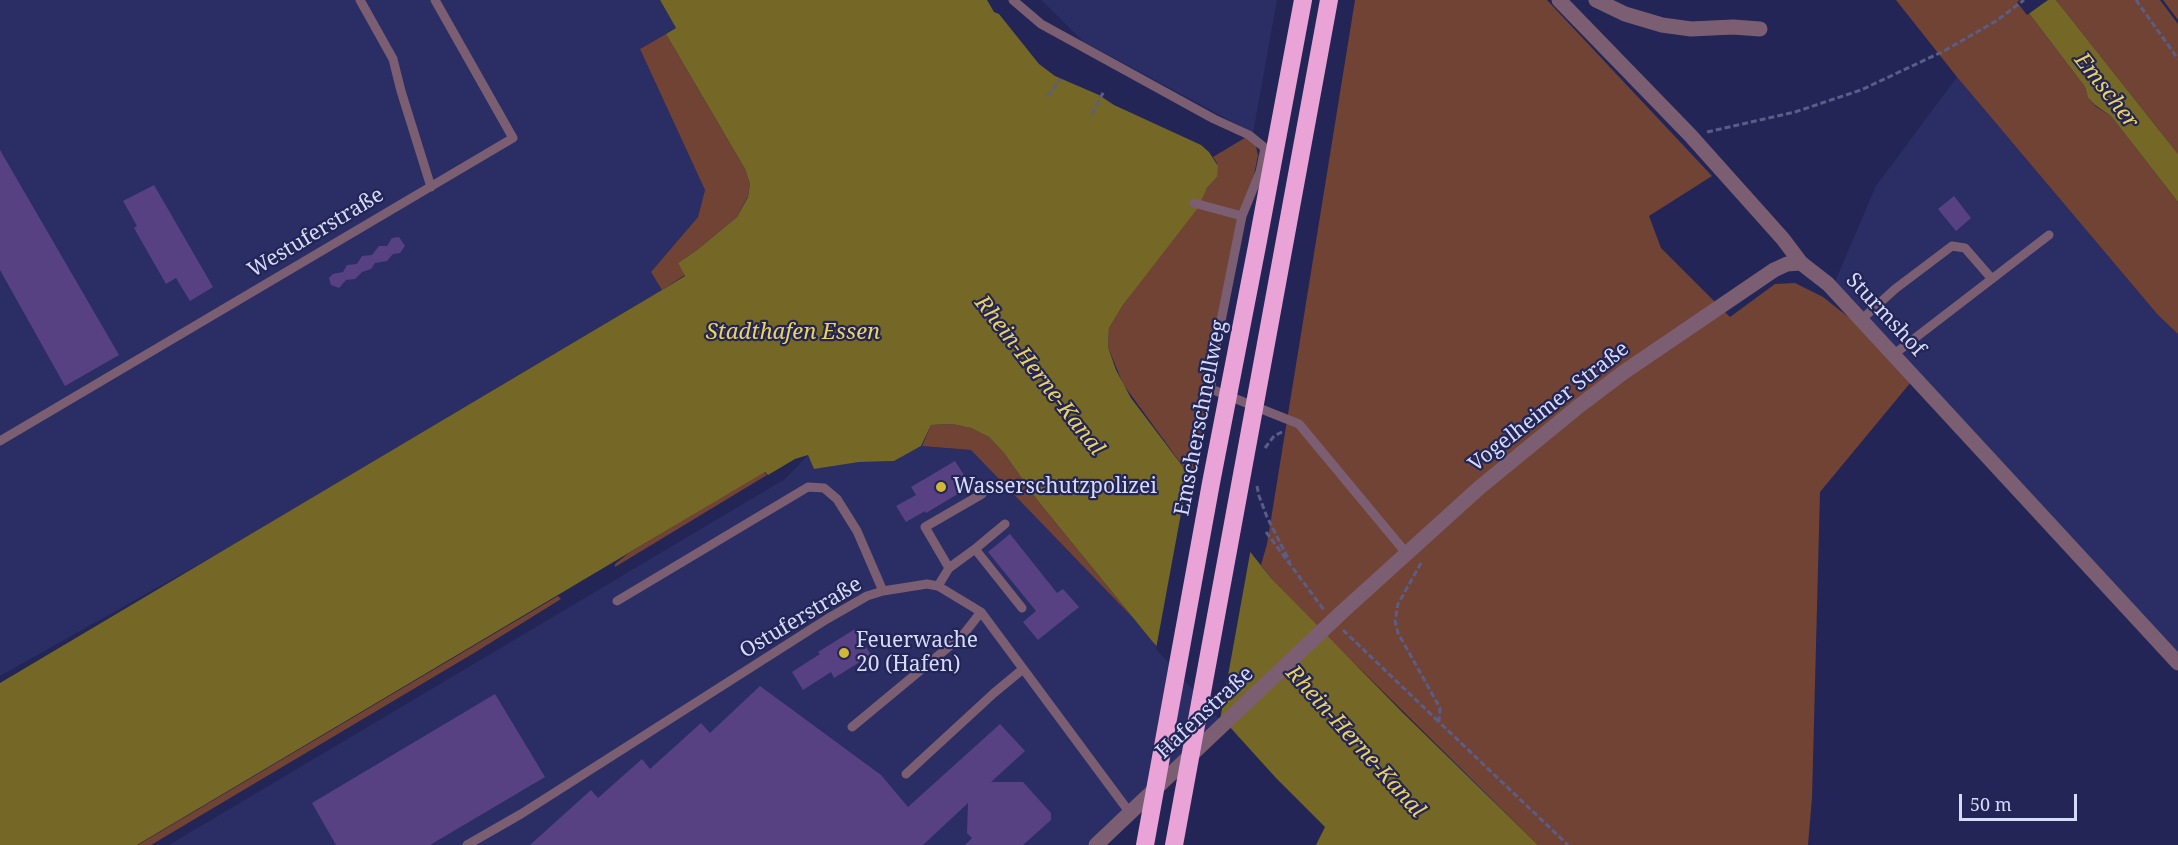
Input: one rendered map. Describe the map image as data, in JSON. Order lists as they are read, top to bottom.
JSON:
{
  "streets": {
    "highway": ["Emscherschnellweg"],
    "street": ["Sturmshof", "Vogelheimer Straße", "Hafenstraße"],
    "lane": ["Westuferstraße", "Ostuferstraße"]
  },
  "crossings": [
    ["Sturmshof", "Vogelheimer Straße"],
    ["Vogelheimer Straße", "Hafenstraße"]
  ],
  "water": ["Emscher", "Stadthafen Essen", "Rhein-Herne-Kanal"],
  "places": ["Wasserschutzpolizei", "Feuerwache 20 (Hafen)"],
  "scale_bar": "50 m"
}
